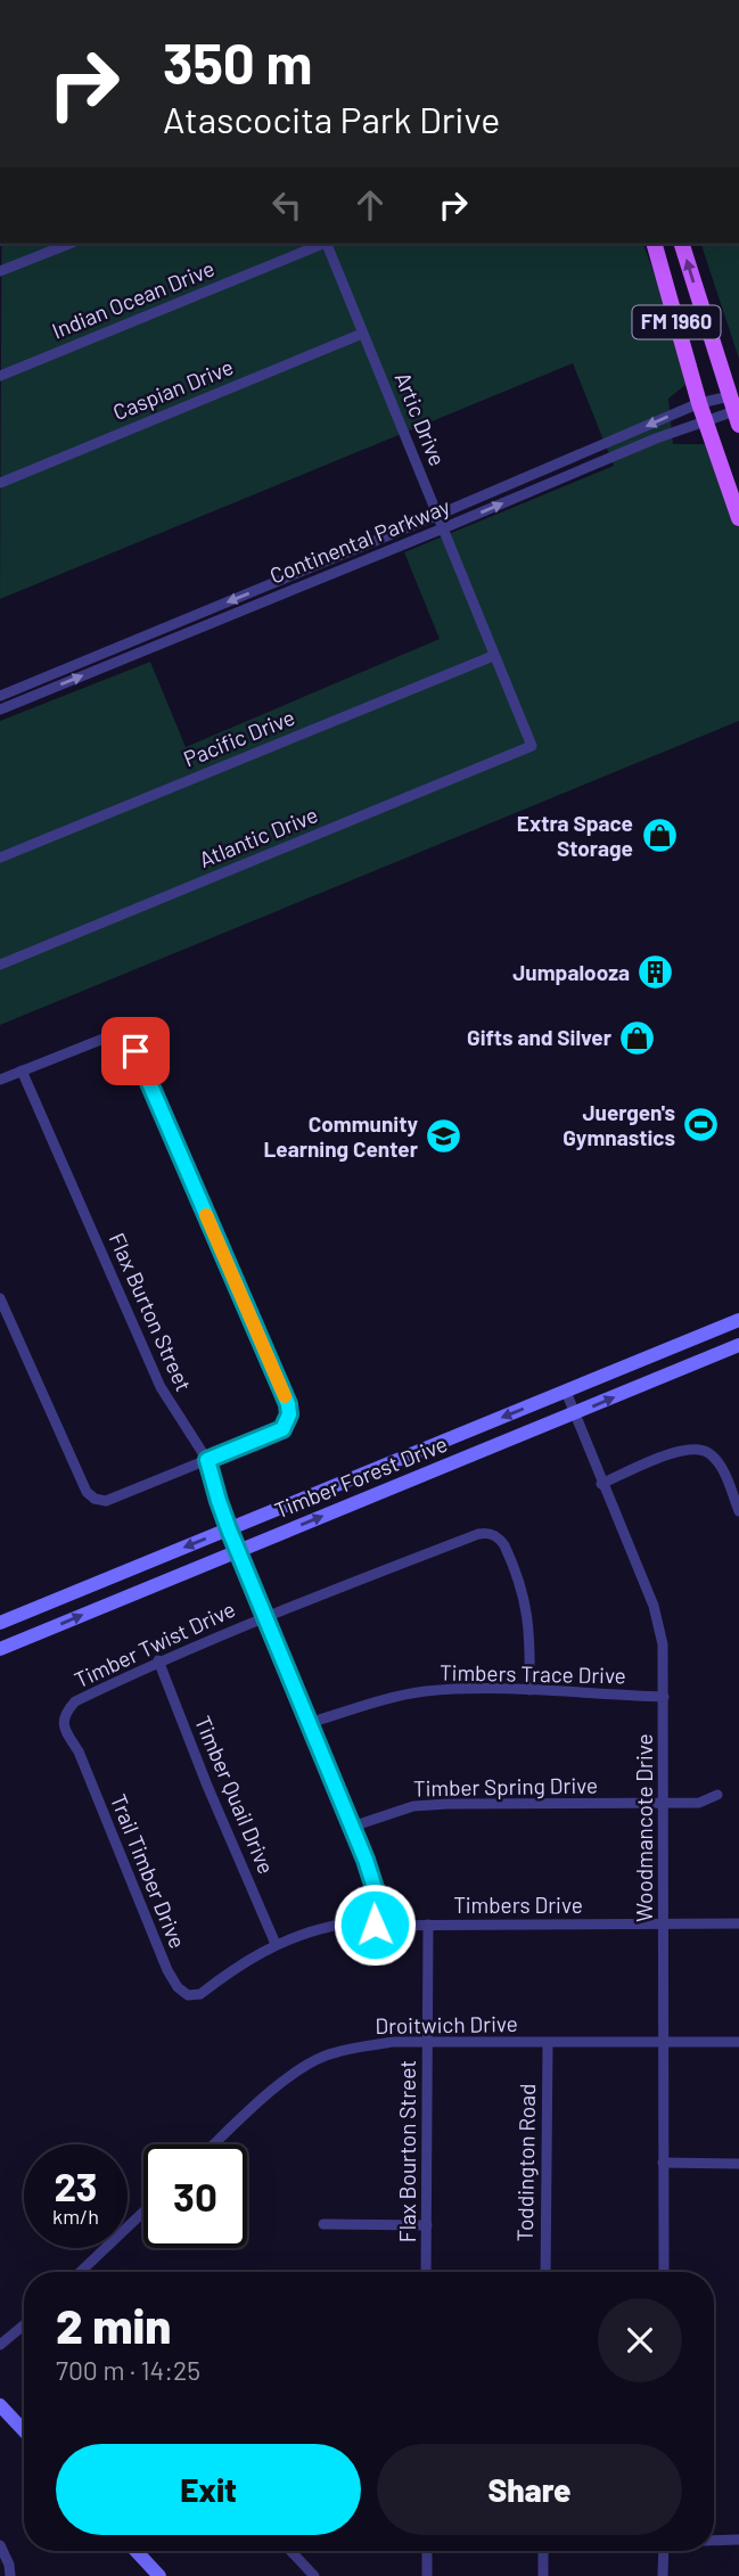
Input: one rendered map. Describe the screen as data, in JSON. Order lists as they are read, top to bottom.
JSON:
{
  "streets": {
    "main road": ["FM 1960", "Timber Forest Drive"],
    "street": [
      "Indian Ocean Drive",
      "Caspian Drive",
      "Artic Drive",
      "Continental Parkway",
      "Pacific Drive",
      "Atlantic Drive",
      "Flax Burton Street",
      "Timber Twist Drive",
      "Timbers Trace Drive",
      "Timber Spring Drive",
      "Timber Quail Drive",
      "Woodmancote Drive",
      "Trail Timber Drive",
      "Timbers Drive",
      "Droitwich Drive",
      "Flax Bourton Street",
      "Toddington Road"
    ]
  },
  "crossings": [
    ["FM 1960", "Continental Parkway"],
    ["Caspian Drive", "Artic Drive"],
    ["Artic Drive", "Continental Parkway"],
    ["Artic Drive", "Pacific Drive"],
    ["Artic Drive", "Atlantic Drive"],
    ["Flax Burton Street", "Timber Forest Drive"],
    ["Flax Burton Street", "Timber Twist Drive"],
    ["Flax Burton Street", "Timbers Trace Drive"],
    ["Flax Burton Street", "Timber Spring Drive"],
    ["Flax Burton Street", "Timbers Drive"],
    ["Timber Forest Drive", "Woodmancote Drive"],
    ["Timber Twist Drive", "Timbers Trace Drive"],
    ["Timber Twist Drive", "Timber Quail Drive"],
    ["Timber Twist Drive", "Trail Timber Drive"],
    ["Timbers Trace Drive", "Woodmancote Drive"],
    ["Timber Spring Drive", "Woodmancote Drive"],
    ["Timber Quail Drive", "Timbers Drive"],
    ["Woodmancote Drive", "Timbers Drive"],
    ["Woodmancote Drive", "Droitwich Drive"],
    ["Trail Timber Drive", "Timbers Drive"],
    ["Timbers Drive", "Flax Bourton Street"],
    ["Droitwich Drive", "Flax Bourton Street"],
    ["Droitwich Drive", "Toddington Road"]
  ],
  "places": {
    "shop": ["Extra Space Storage", "Gifts and Silver"],
    "building": ["Jumpalooza"],
    "sports": ["Juergen's Gymnastics"],
    "school or university": ["Community Learning Center"]
  },
  "page": {
    "turn": ["350 m", "Atascocita Park Drive"],
    "speed": "23 km/h",
    "limit": "30",
    "heading": ["2 min", "700 m · 14:25"],
    "buttons": ["Exit", "Share"]
  }
}
